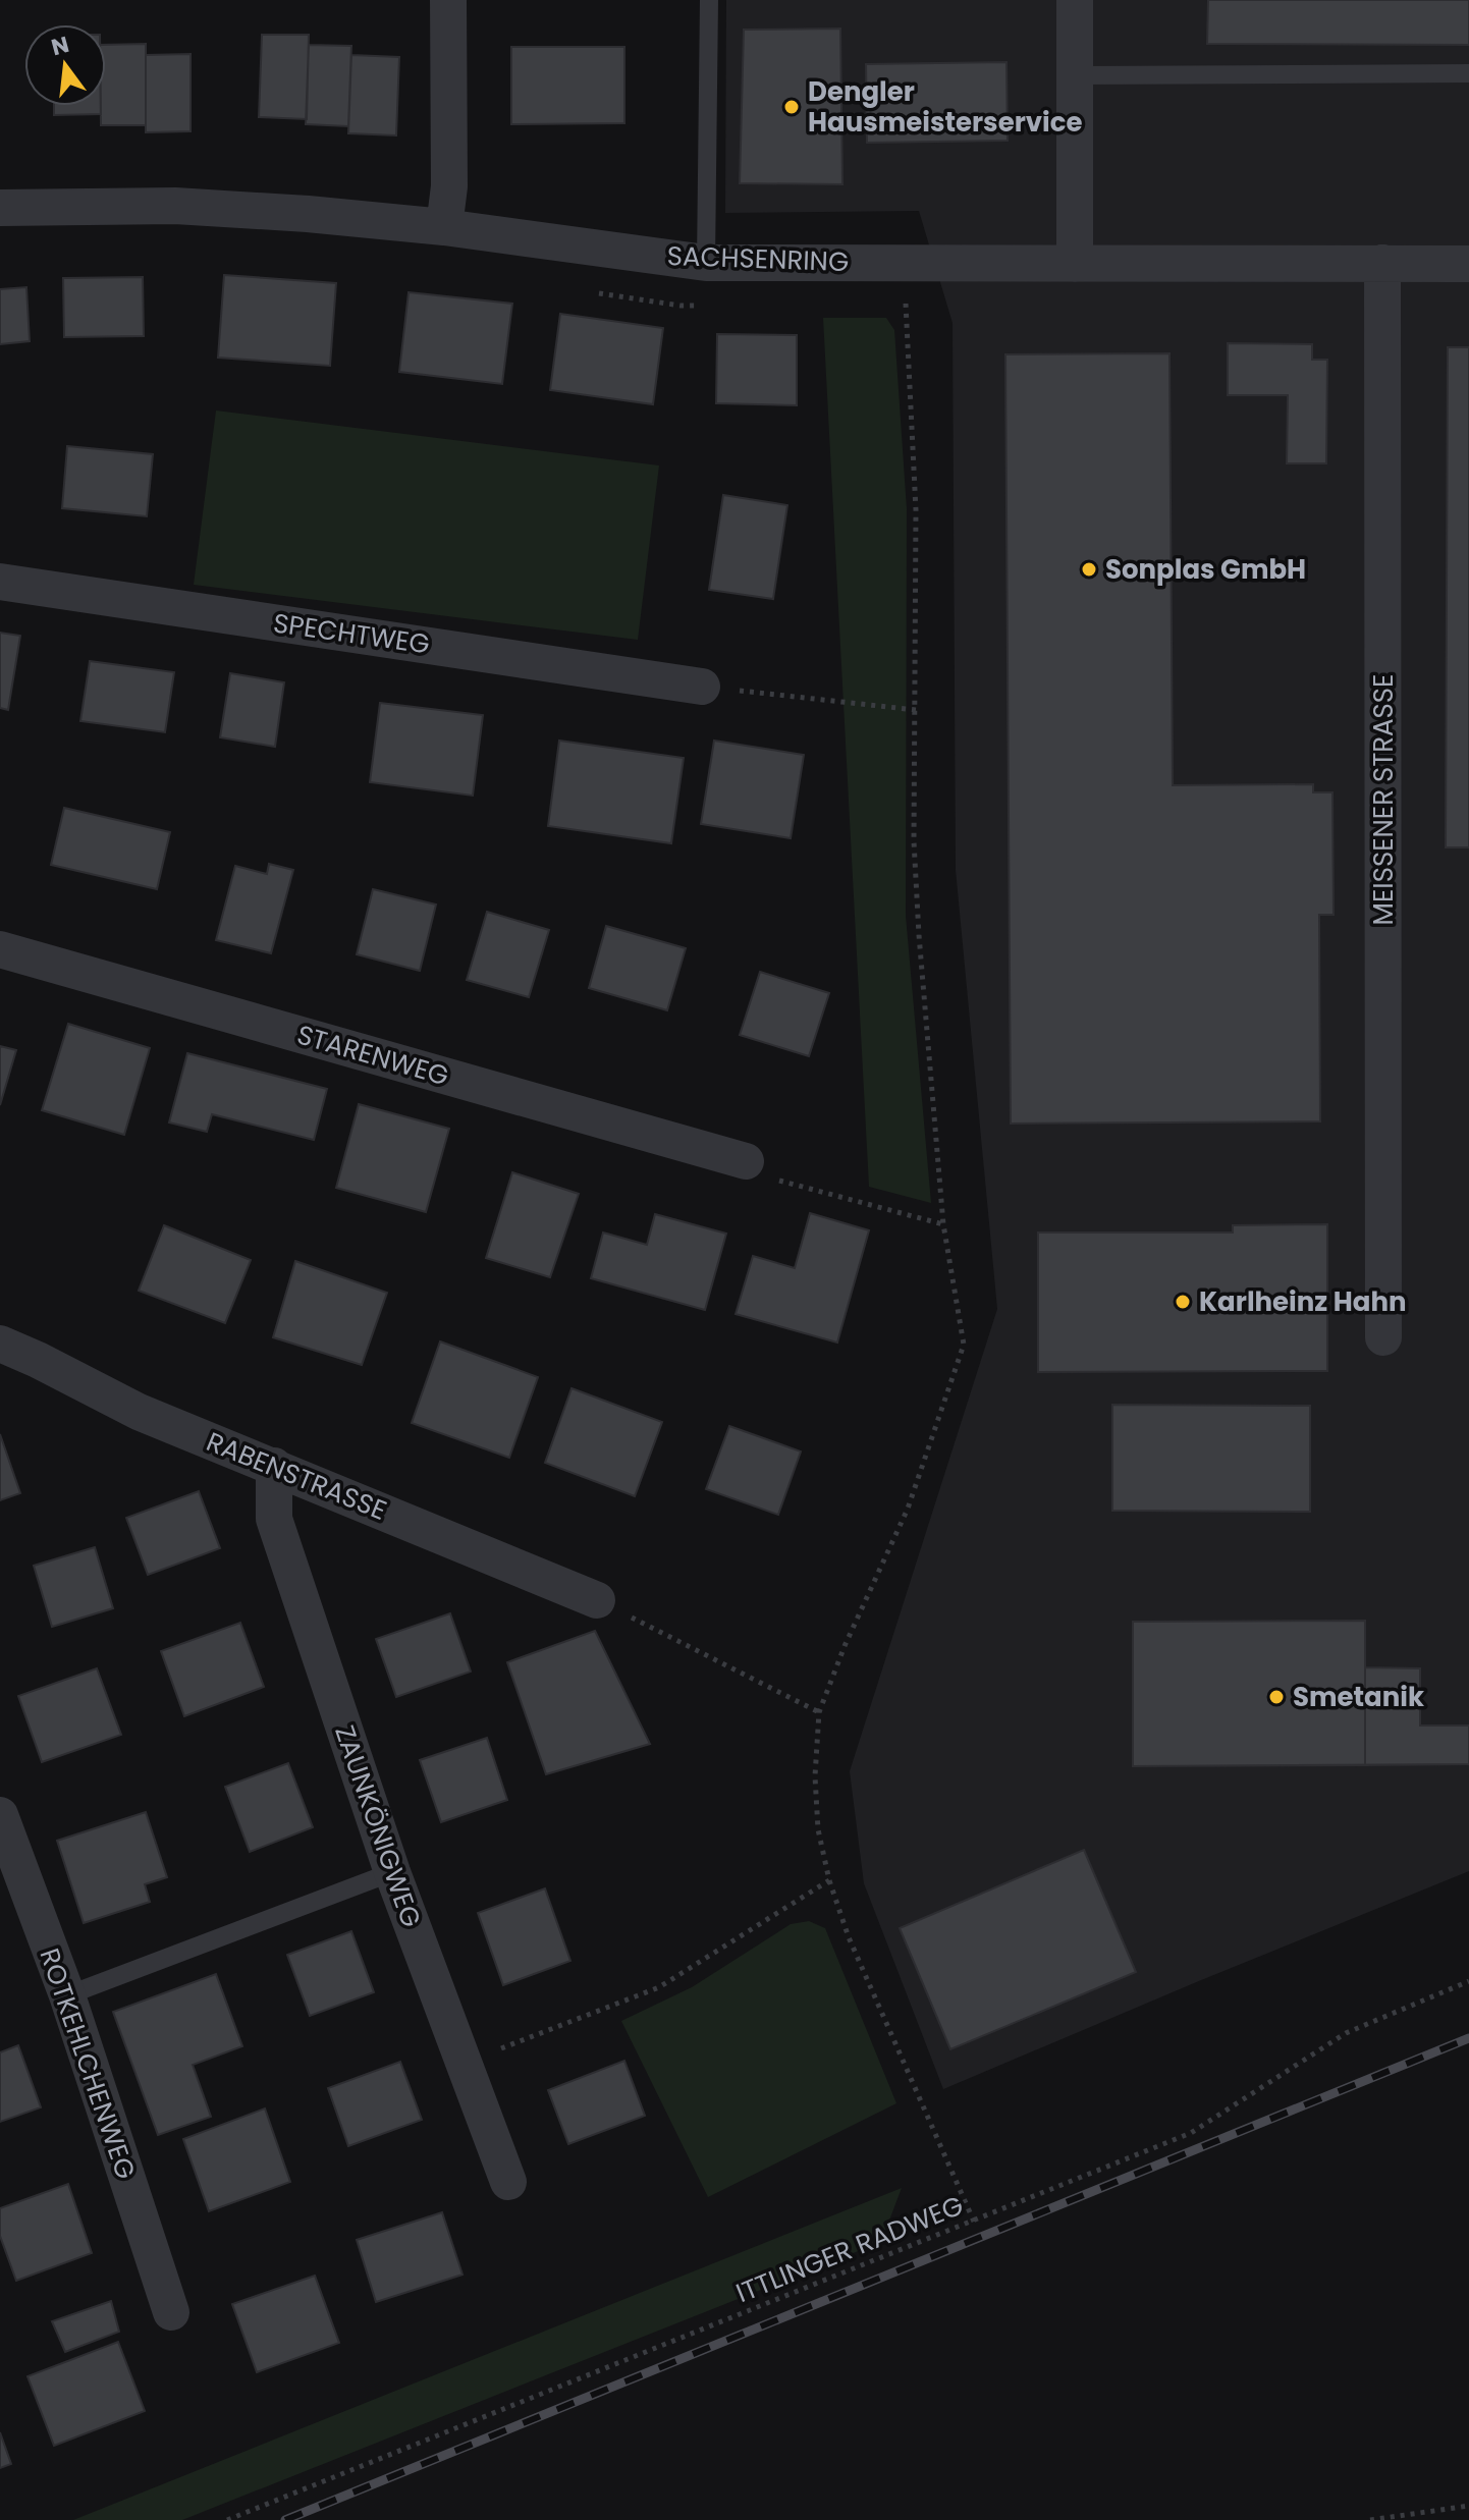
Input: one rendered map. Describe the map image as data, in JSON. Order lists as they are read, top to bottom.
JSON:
{
  "streets": {
    "street": [
      "SACHSENRING",
      "SPECHTWEG",
      "MEISSENER STRASSE",
      "STARENWEG",
      "RABENSTRASSE",
      "ZAUNKÖNIGWEG",
      "ROTKEHLCHENWEG"
    ],
    "path": ["ITTLINGER RADWEG"]
  },
  "crossings": [
    ["SACHSENRING", "MEISSENER STRASSE"],
    ["RABENSTRASSE", "ZAUNKÖNIGWEG"]
  ],
  "places": [
    "Dengler Hausmeisterservice",
    "Sonplas GmbH",
    "Karlheinz Hahn",
    "Smetanik"
  ],
  "north": "top"
}
